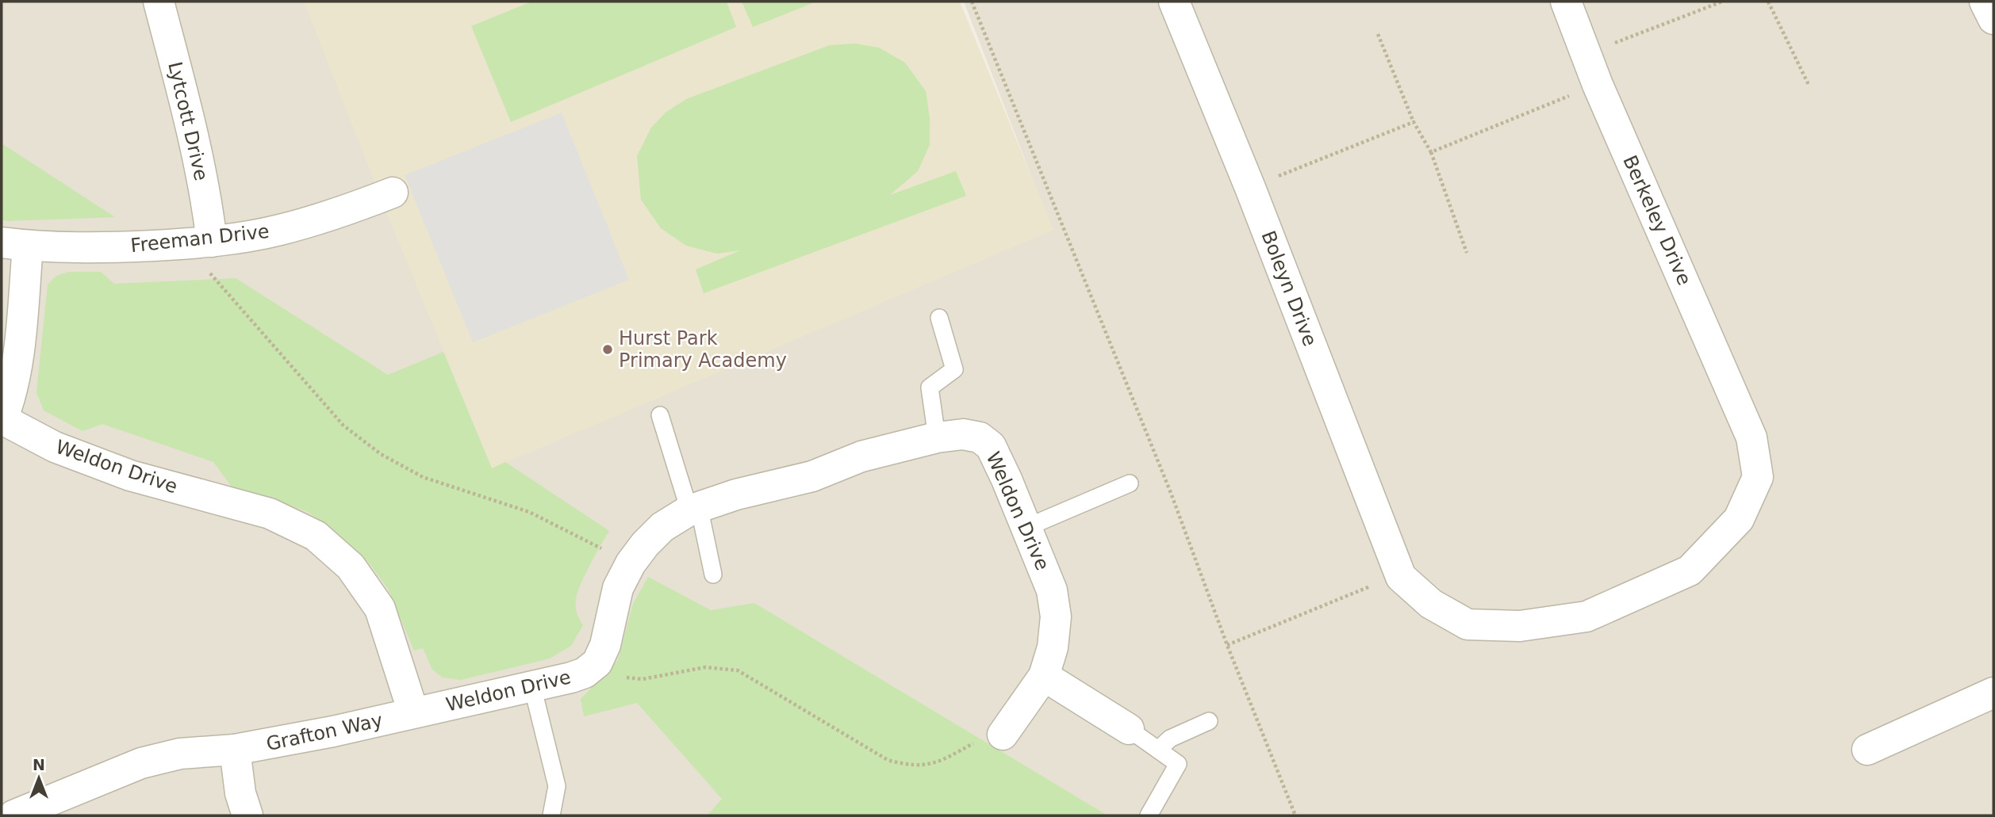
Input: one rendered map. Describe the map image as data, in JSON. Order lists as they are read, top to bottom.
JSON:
{
  "streets": {
    "street": [
      "Lytcott Drive",
      "Berkeley Drive",
      "Freeman Drive",
      "Boleyn Drive",
      "Weldon Drive",
      "Grafton Way"
    ]
  },
  "crossings": [
    ["Lytcott Drive", "Freeman Drive"],
    ["Berkeley Drive", "Boleyn Drive"],
    ["Weldon Drive", "Grafton Way"]
  ],
  "places": ["Hurst Park Primary Academy"],
  "north": "top"
}
